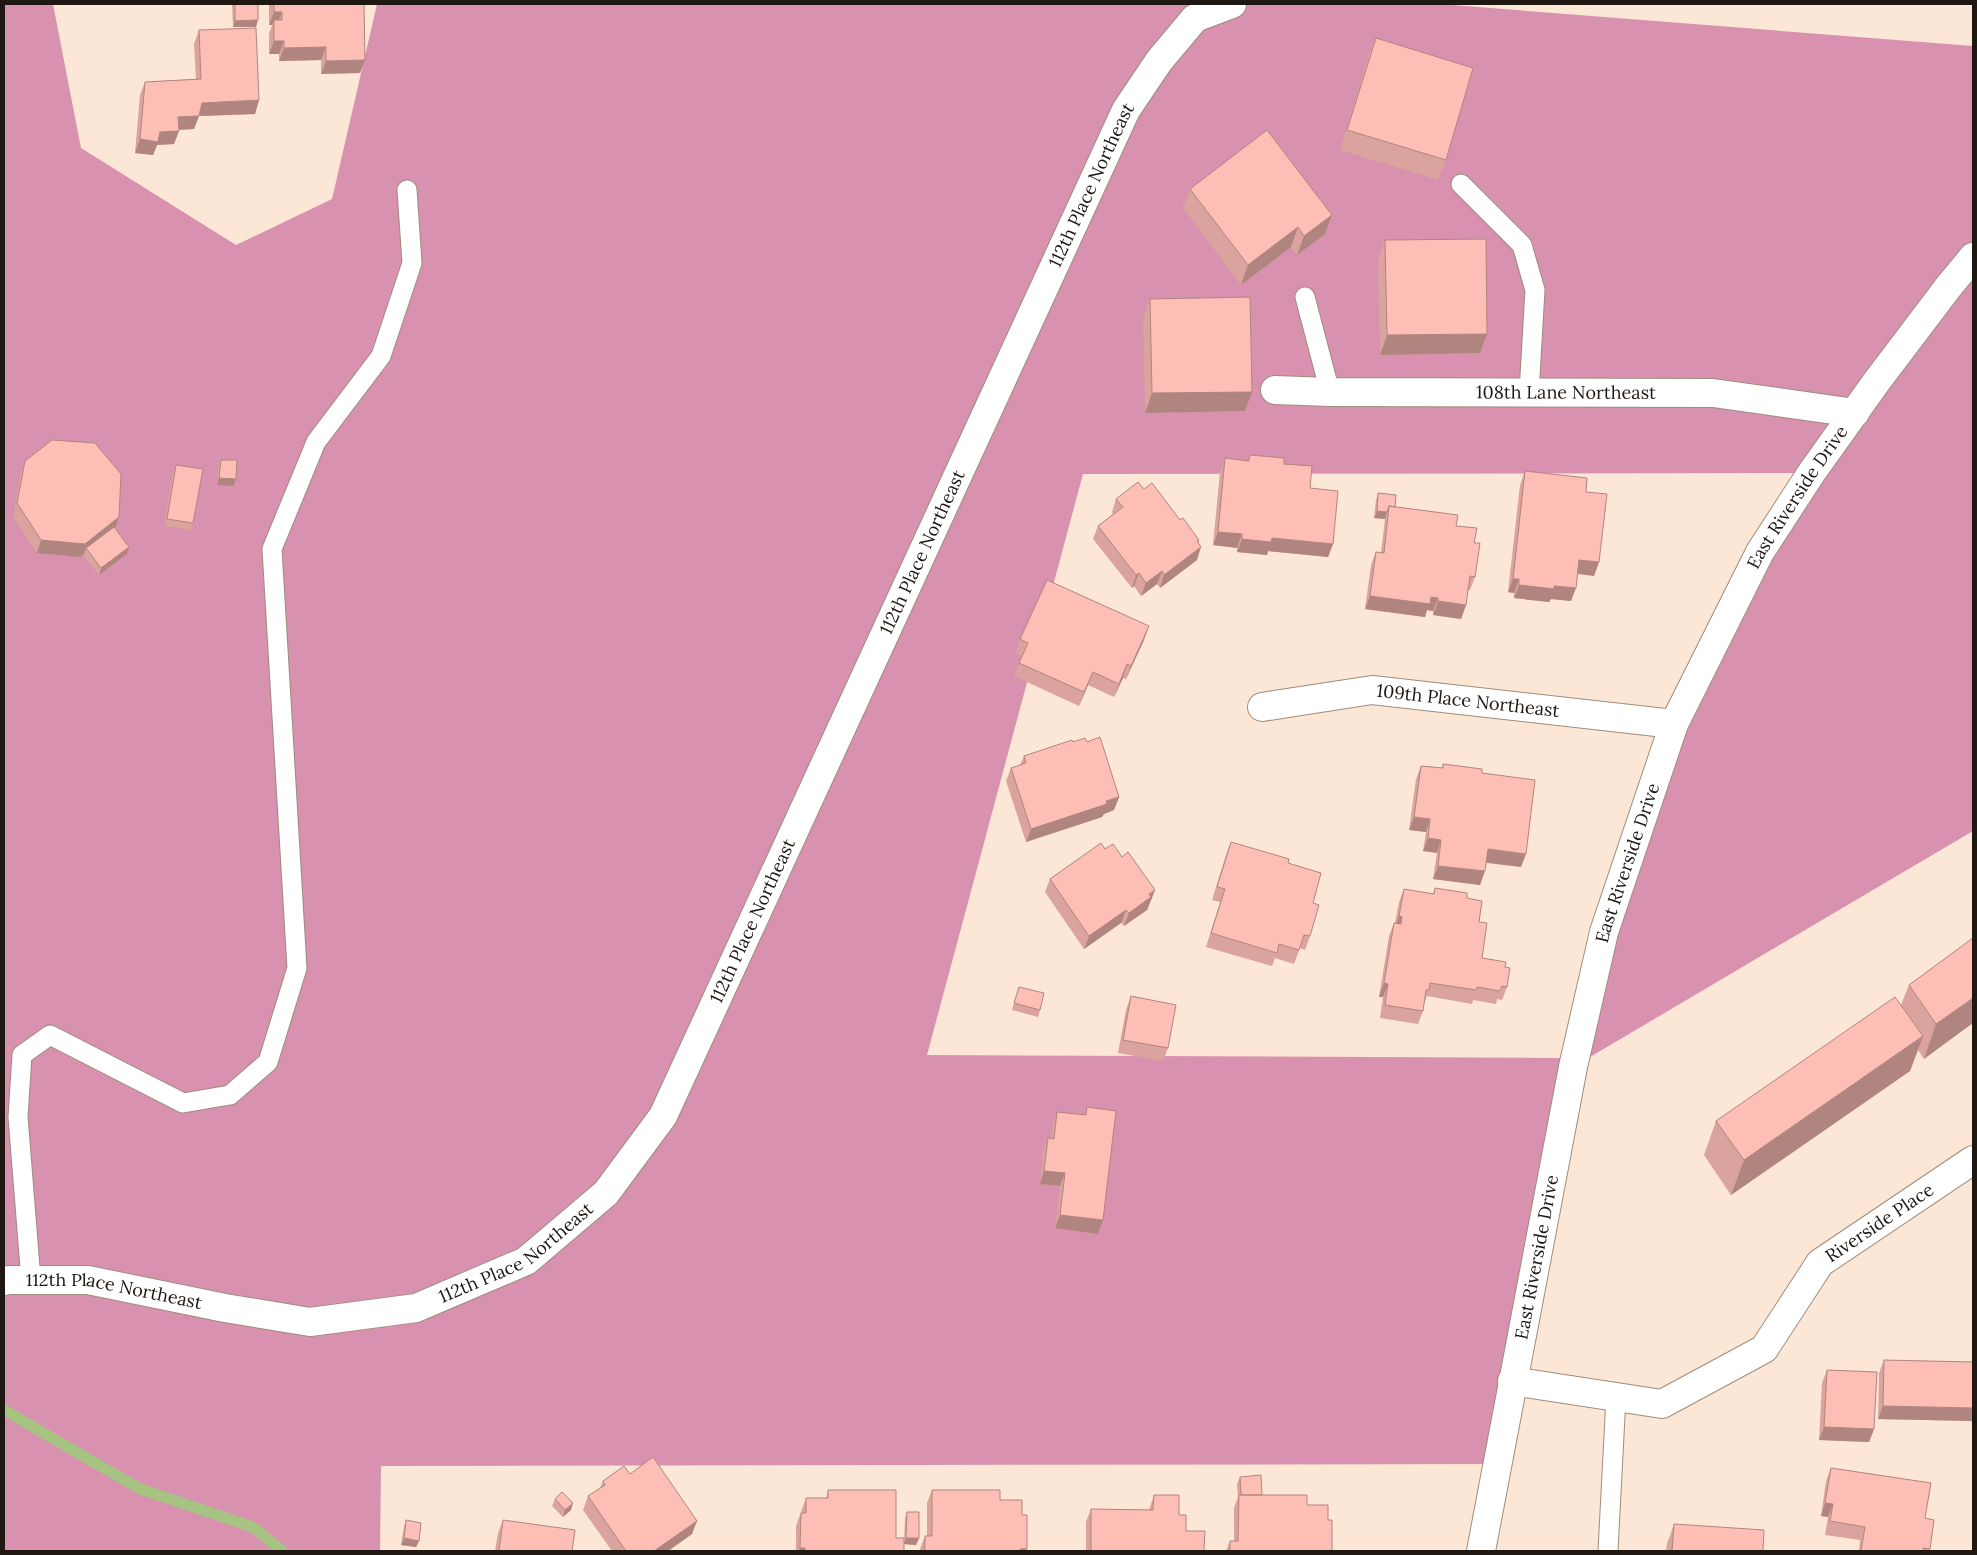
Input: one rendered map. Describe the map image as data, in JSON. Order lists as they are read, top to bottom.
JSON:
{
  "streets": {
    "street": [
      "112th Place Northeast",
      "108th Lane Northeast",
      "East Riverside Drive",
      "109th Place Northeast",
      "Riverside Place"
    ]
  },
  "crossings": [
    ["108th Lane Northeast", "East Riverside Drive"],
    ["East Riverside Drive", "109th Place Northeast"],
    ["East Riverside Drive", "Riverside Place"]
  ]
}
